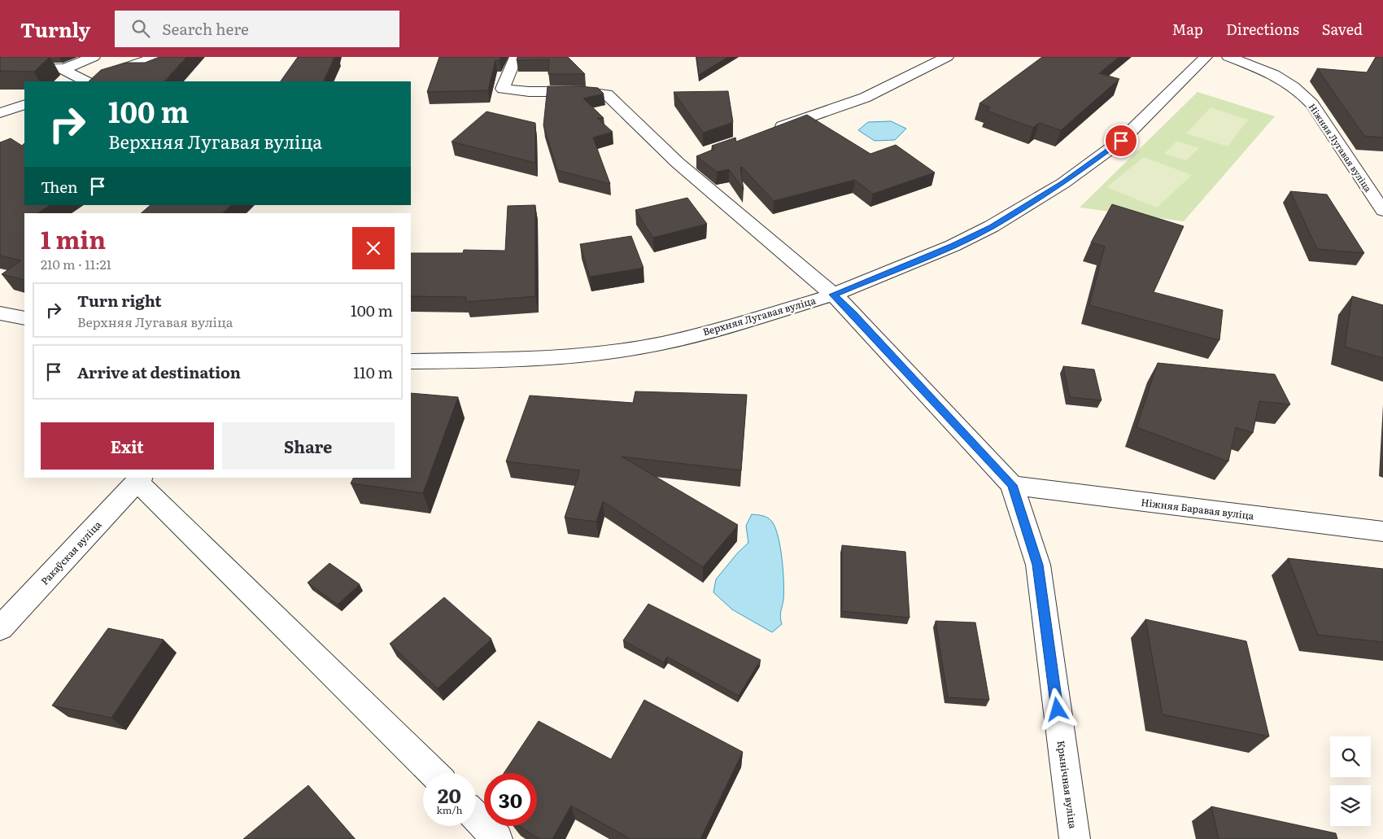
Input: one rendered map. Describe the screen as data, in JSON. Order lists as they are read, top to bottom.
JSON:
{
  "streets": {
    "street": [
      "Ніжняя Лугавая вуліца",
      "Верхняя Лугавая вуліца",
      "Ніжняя Баравая вуліца",
      "Ракаўская вуліца",
      "Крынічная вуліца"
    ]
  },
  "crossings": [
    ["Верхняя Лугавая вуліца", "Крынічная вуліца"],
    ["Ніжняя Баравая вуліца", "Крынічная вуліца"]
  ],
  "page": {
    "header": "Turnly",
    "search": "Search here",
    "nav": ["Map", "Directions", "Saved"],
    "turn": ["100 m", "Верхняя Лугавая вуліца"],
    "then": "Then",
    "heading": ["1 min", "210 m · 11:21"],
    "list": [
      {
        "name": "Turn right",
        "note": "Верхняя Лугавая вуліца",
        "value": "100 m"
      },
      {
        "name": "Arrive at destination",
        "value": "110 m"
      }
    ],
    "buttons": ["Exit", "Share"],
    "speed": "20 km/h",
    "limit": "30"
  }
}
